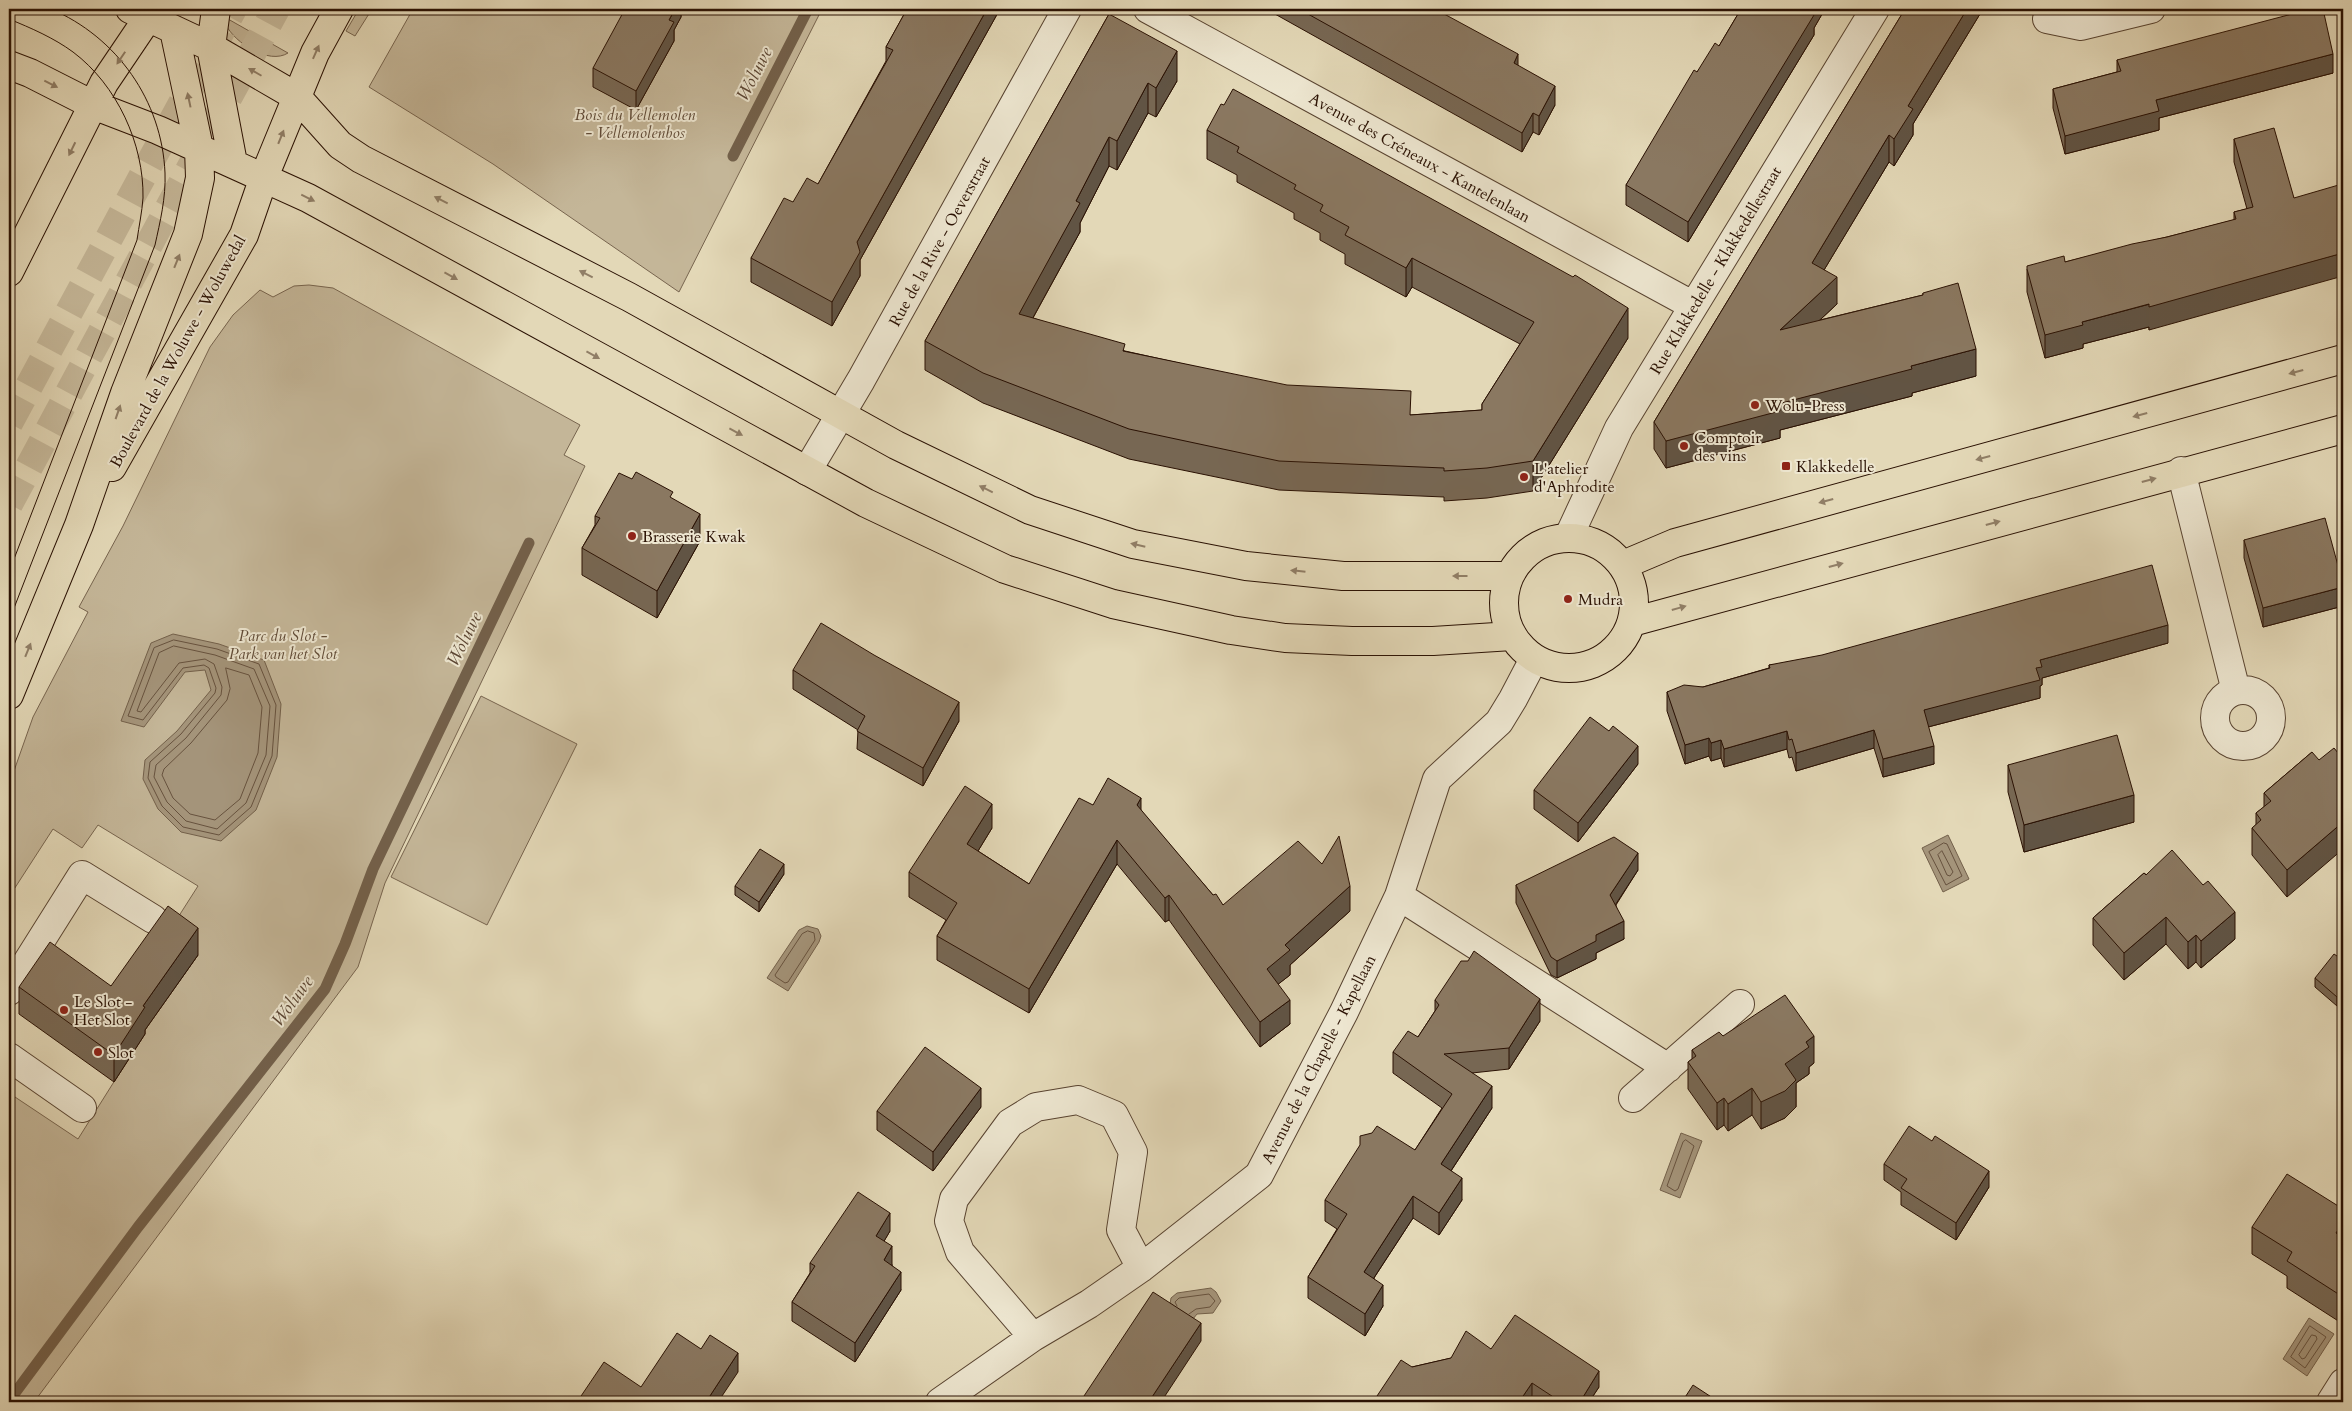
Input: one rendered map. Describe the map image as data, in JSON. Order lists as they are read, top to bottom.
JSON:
{
  "streets": {
    "main road": ["Boulevard de la Woluwe - Woluwedal"],
    "street": [
      "Avenue des Créneaux - Kantelenlaan",
      "Rue de la Rive - Oeverstraat",
      "Rue Klakkedelle - Klakkedellestraat",
      "Avenue de la Chapelle - Kapellaan"
    ]
  },
  "crossings": [
    ["Avenue des Créneaux - Kantelenlaan", "Rue Klakkedelle - Klakkedellestraat"],
    ["Rue Klakkedelle - Klakkedellestraat", "Avenue de la Chapelle - Kapellaan"]
  ],
  "water": ["Woluwe"],
  "parks": ["Bois du Vellemolen - Vellemolenbos", "Parc du Slot - Park van het Slot"],
  "places": {
    "other": [
      "Wolu-Press",
      "Comptoir des vins",
      "L'atelier d'Aphrodite",
      "Brasserie Kwak",
      "Mudra",
      "Le Slot - Het Slot",
      "Slot"
    ],
    "transit": ["Klakkedelle"]
  }
}
